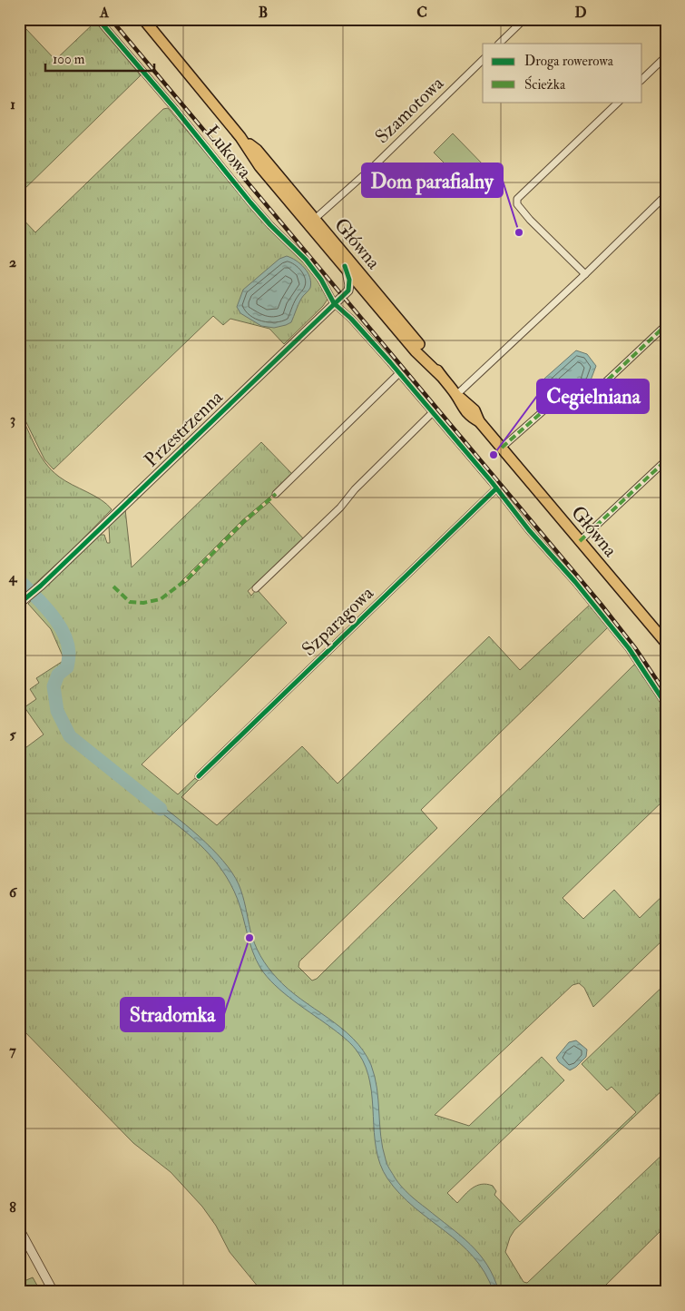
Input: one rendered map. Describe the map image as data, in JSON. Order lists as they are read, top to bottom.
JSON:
{
  "streets": {
    "main road": ["Główna"],
    "street": [
      "Szamotowa",
      "Łukowa",
      "Przestrzenna",
      "Szparagowa"
    ]
  },
  "crossings": [
    ["Szamotowa", "Główna"],
    ["Łukowa", "Przestrzenna"]
  ],
  "places": ["Dom parafialny", "Cegielniana", "Stradomka"],
  "legend": ["Droga rowerowa", "Ścieżka"],
  "scale_bar": "100 m",
  "grid": {
    "columns": [
      "A",
      "B",
      "C",
      "D"
    ],
    "rows": [
      "1",
      "2",
      "3",
      "4",
      "5",
      "6",
      "7",
      "8"
    ]
  }
}
